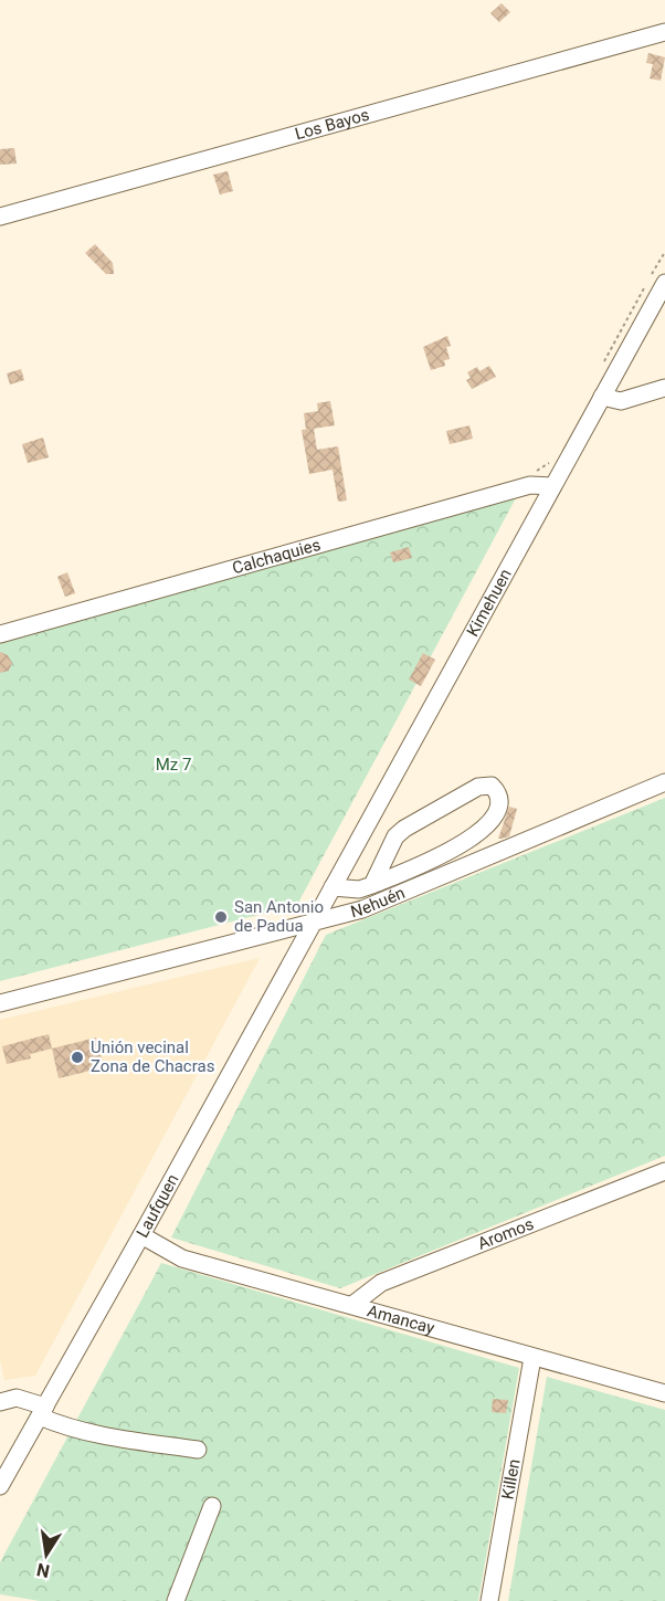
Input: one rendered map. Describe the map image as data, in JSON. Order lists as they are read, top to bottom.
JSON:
{
  "streets": {
    "street": [
      "Los Bayos",
      "Calchaquies",
      "Kimehuen",
      "Nehuén",
      "Laufquen",
      "Aromos",
      "Amancay",
      "Killen"
    ]
  },
  "crossings": [
    ["Calchaquies", "Kimehuen"],
    ["Kimehuen", "Nehuén"],
    ["Kimehuen", "Laufquen"],
    ["Nehuén", "Laufquen"],
    ["Laufquen", "Amancay"],
    ["Aromos", "Amancay"],
    ["Amancay", "Killen"]
  ],
  "parks": ["Mz 7"],
  "places": ["San Antonio de Padua", "Unión vecinal Zona de Chacras"],
  "north": "bottom"
}
